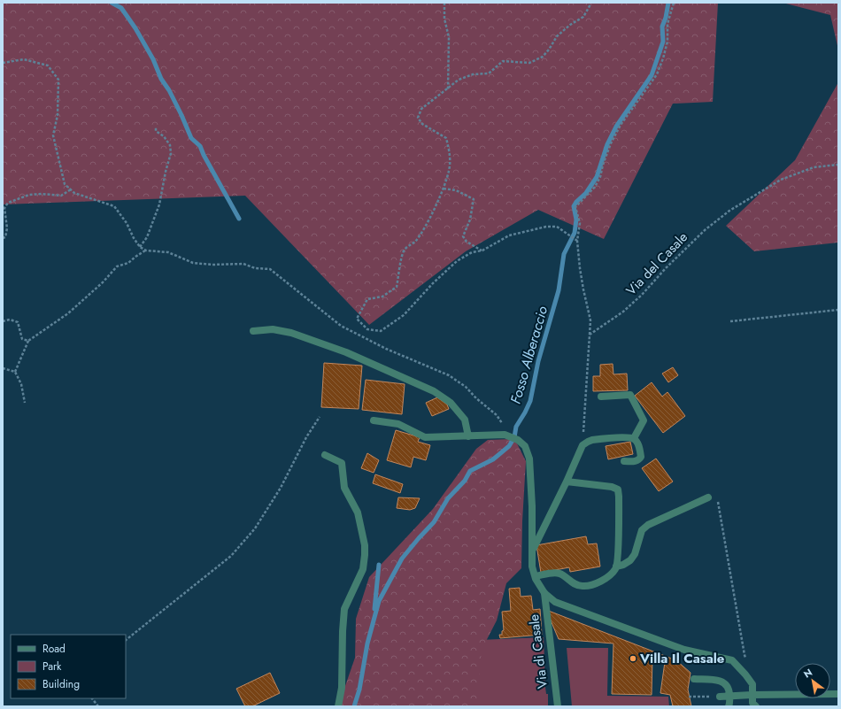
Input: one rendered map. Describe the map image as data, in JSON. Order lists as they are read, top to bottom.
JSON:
{
  "streets": {
    "street": ["Via di Casale"],
    "path": ["Via del Casale"]
  },
  "water": ["Fosso Alberaccio"],
  "places": ["Villa Il Casale"],
  "legend": ["Road", "Park", "Building"],
  "north": "top left"
}
